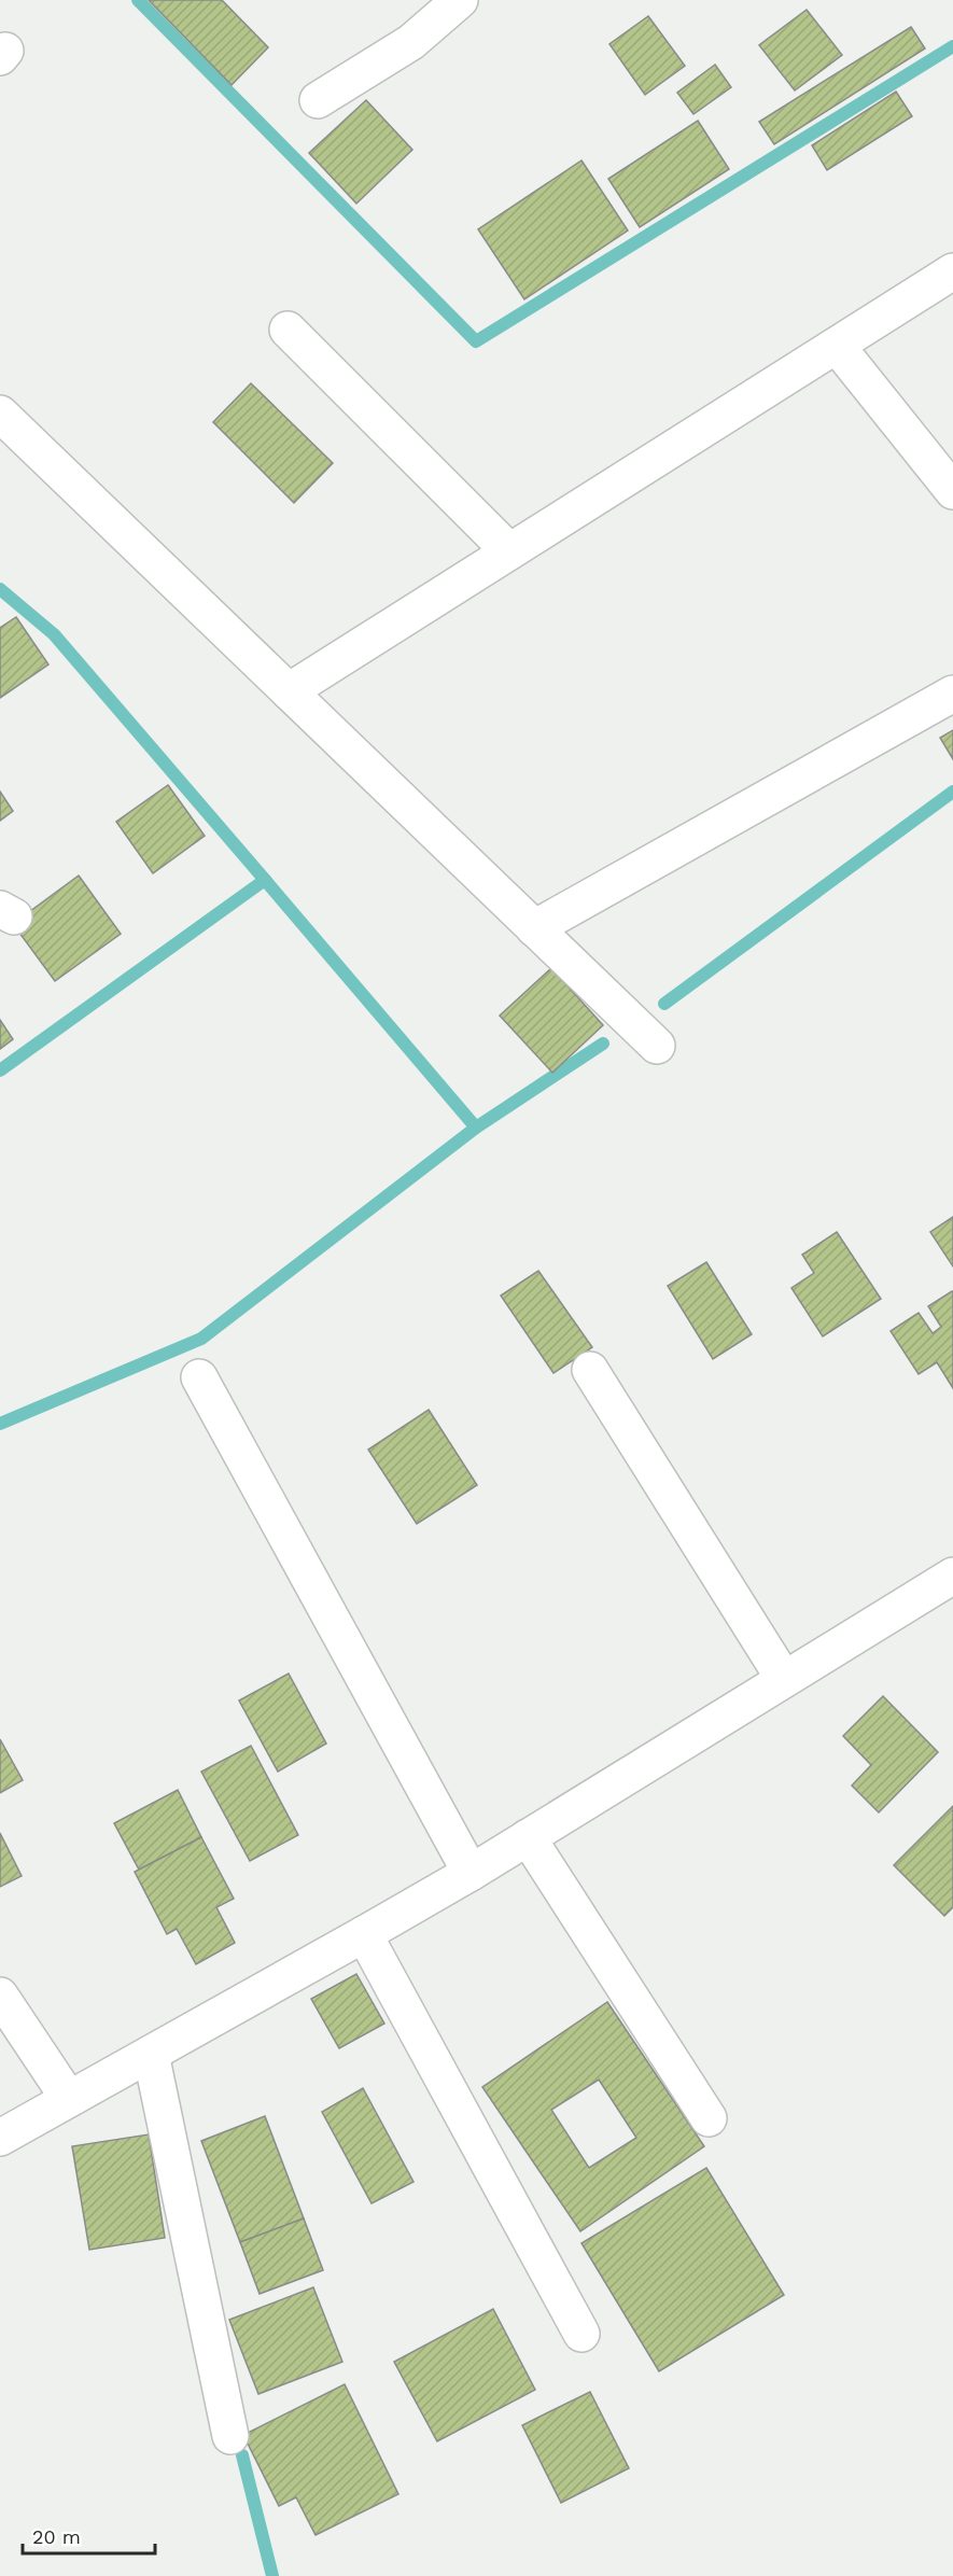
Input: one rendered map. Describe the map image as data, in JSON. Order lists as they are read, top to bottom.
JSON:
{
  "scale_bar": "20 m"
}
